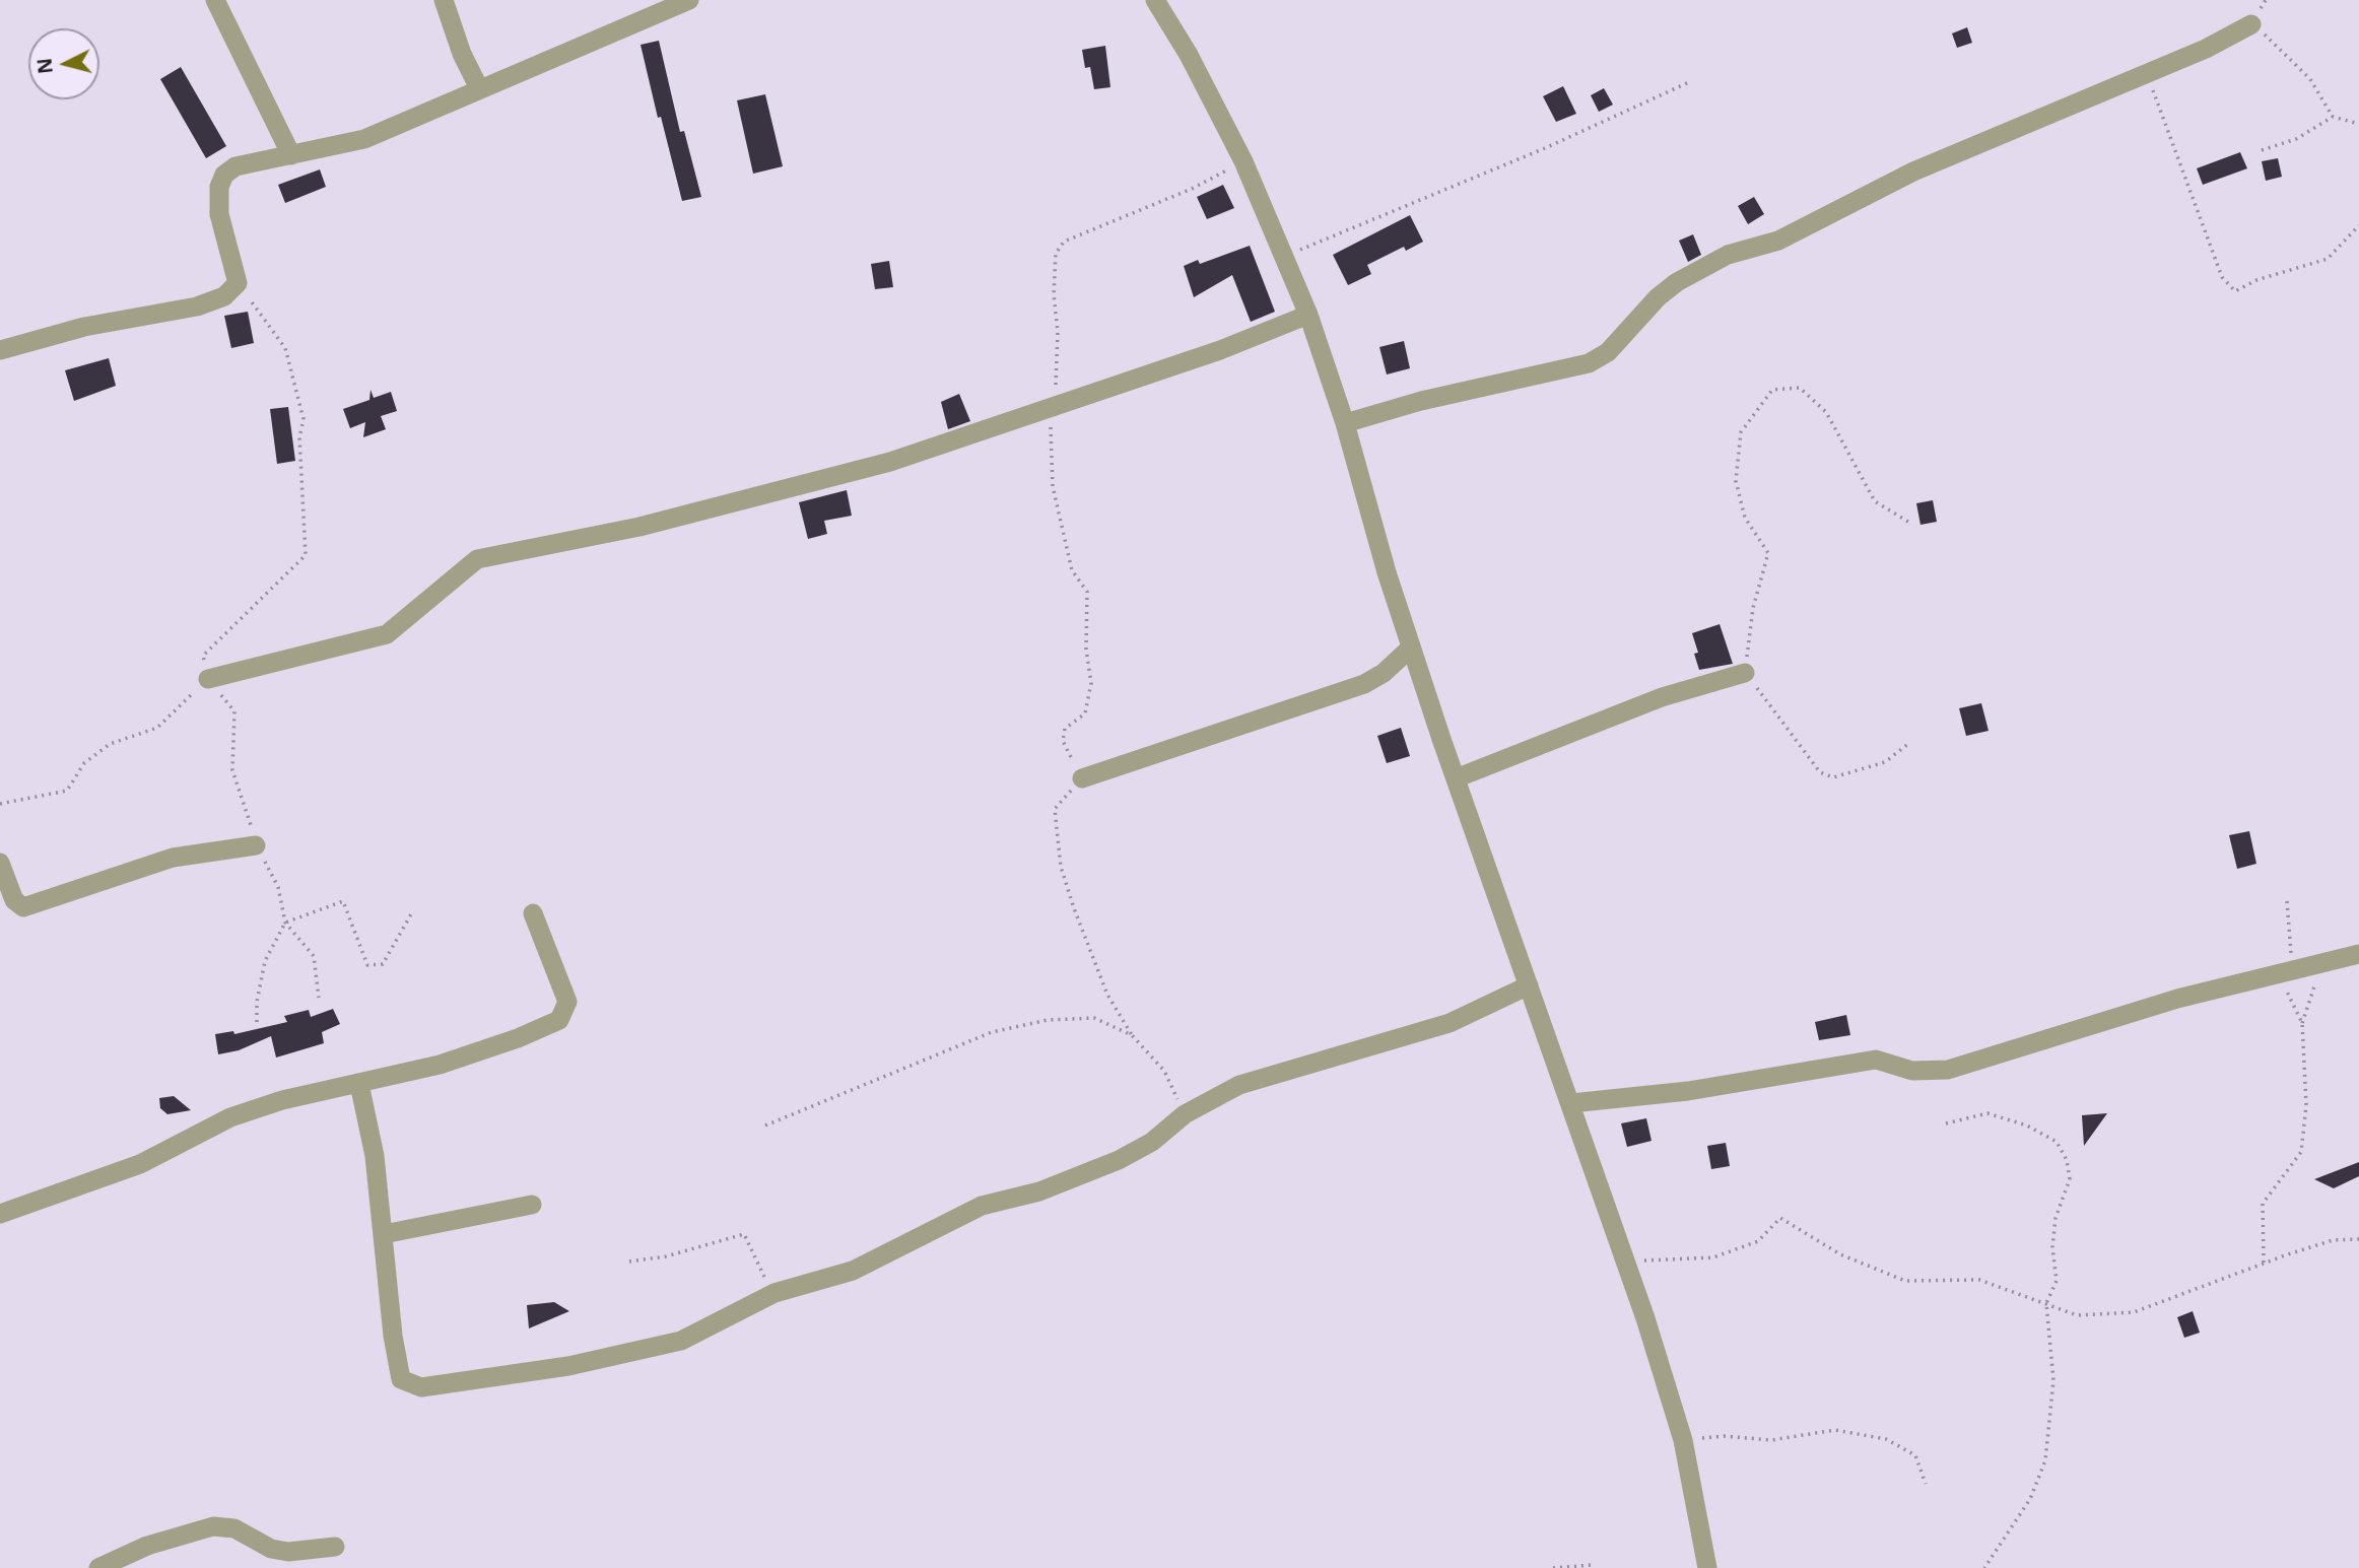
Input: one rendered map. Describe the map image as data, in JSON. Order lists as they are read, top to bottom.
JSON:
{
  "north": "left"
}
